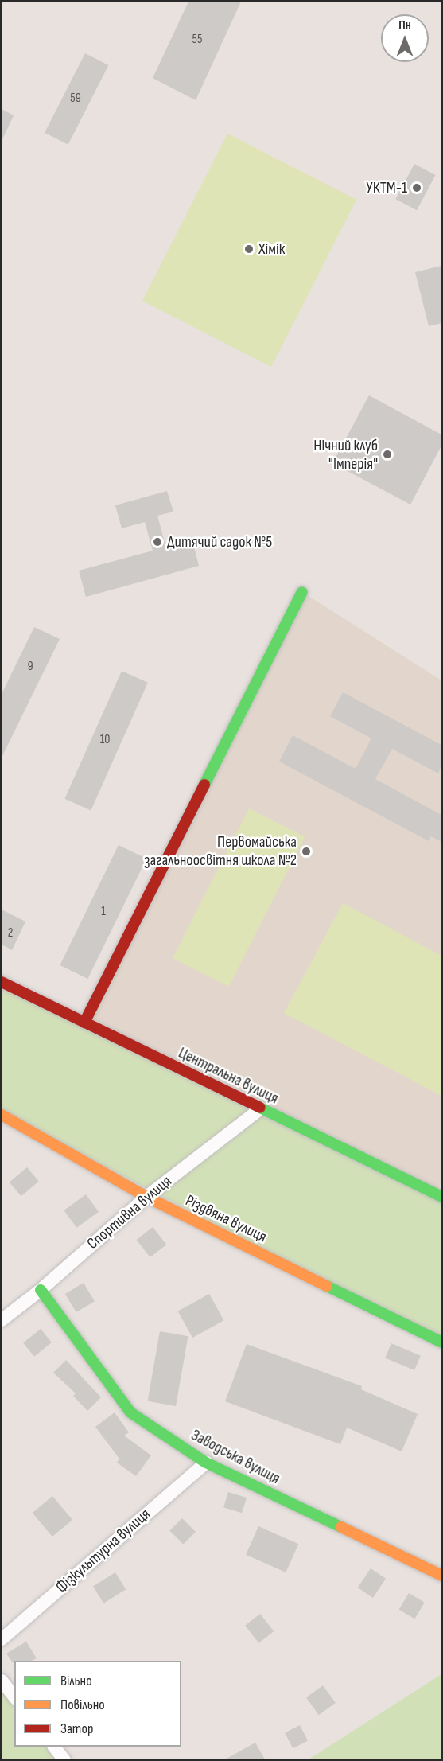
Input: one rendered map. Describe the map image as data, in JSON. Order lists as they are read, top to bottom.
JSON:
{
  "streets": {
    "street": [
      "Центральна вулиця",
      "Спортивна вулиця",
      "Різдвяна вулиця",
      "Заводська вулиця",
      "Фізкультурна вулиця"
    ]
  },
  "crossings": [
    ["Центральна вулиця", "Спортивна вулиця"],
    ["Спортивна вулиця", "Різдвяна вулиця"],
    ["Спортивна вулиця", "Заводська вулиця"],
    ["Заводська вулиця", "Фізкультурна вулиця"]
  ],
  "places": [
    "УКТМ-1",
    "Хімік",
    "Нічний клуб \"Імперія\"",
    "Дитячий садок №5",
    "Первомайська загальноосвітня школа №2"
  ],
  "house_numbers": [
    "55",
    "59",
    "9",
    "10",
    "1",
    "2"
  ],
  "legend": ["Вільно", "Повільно", "Затор"],
  "north": "top"
}
